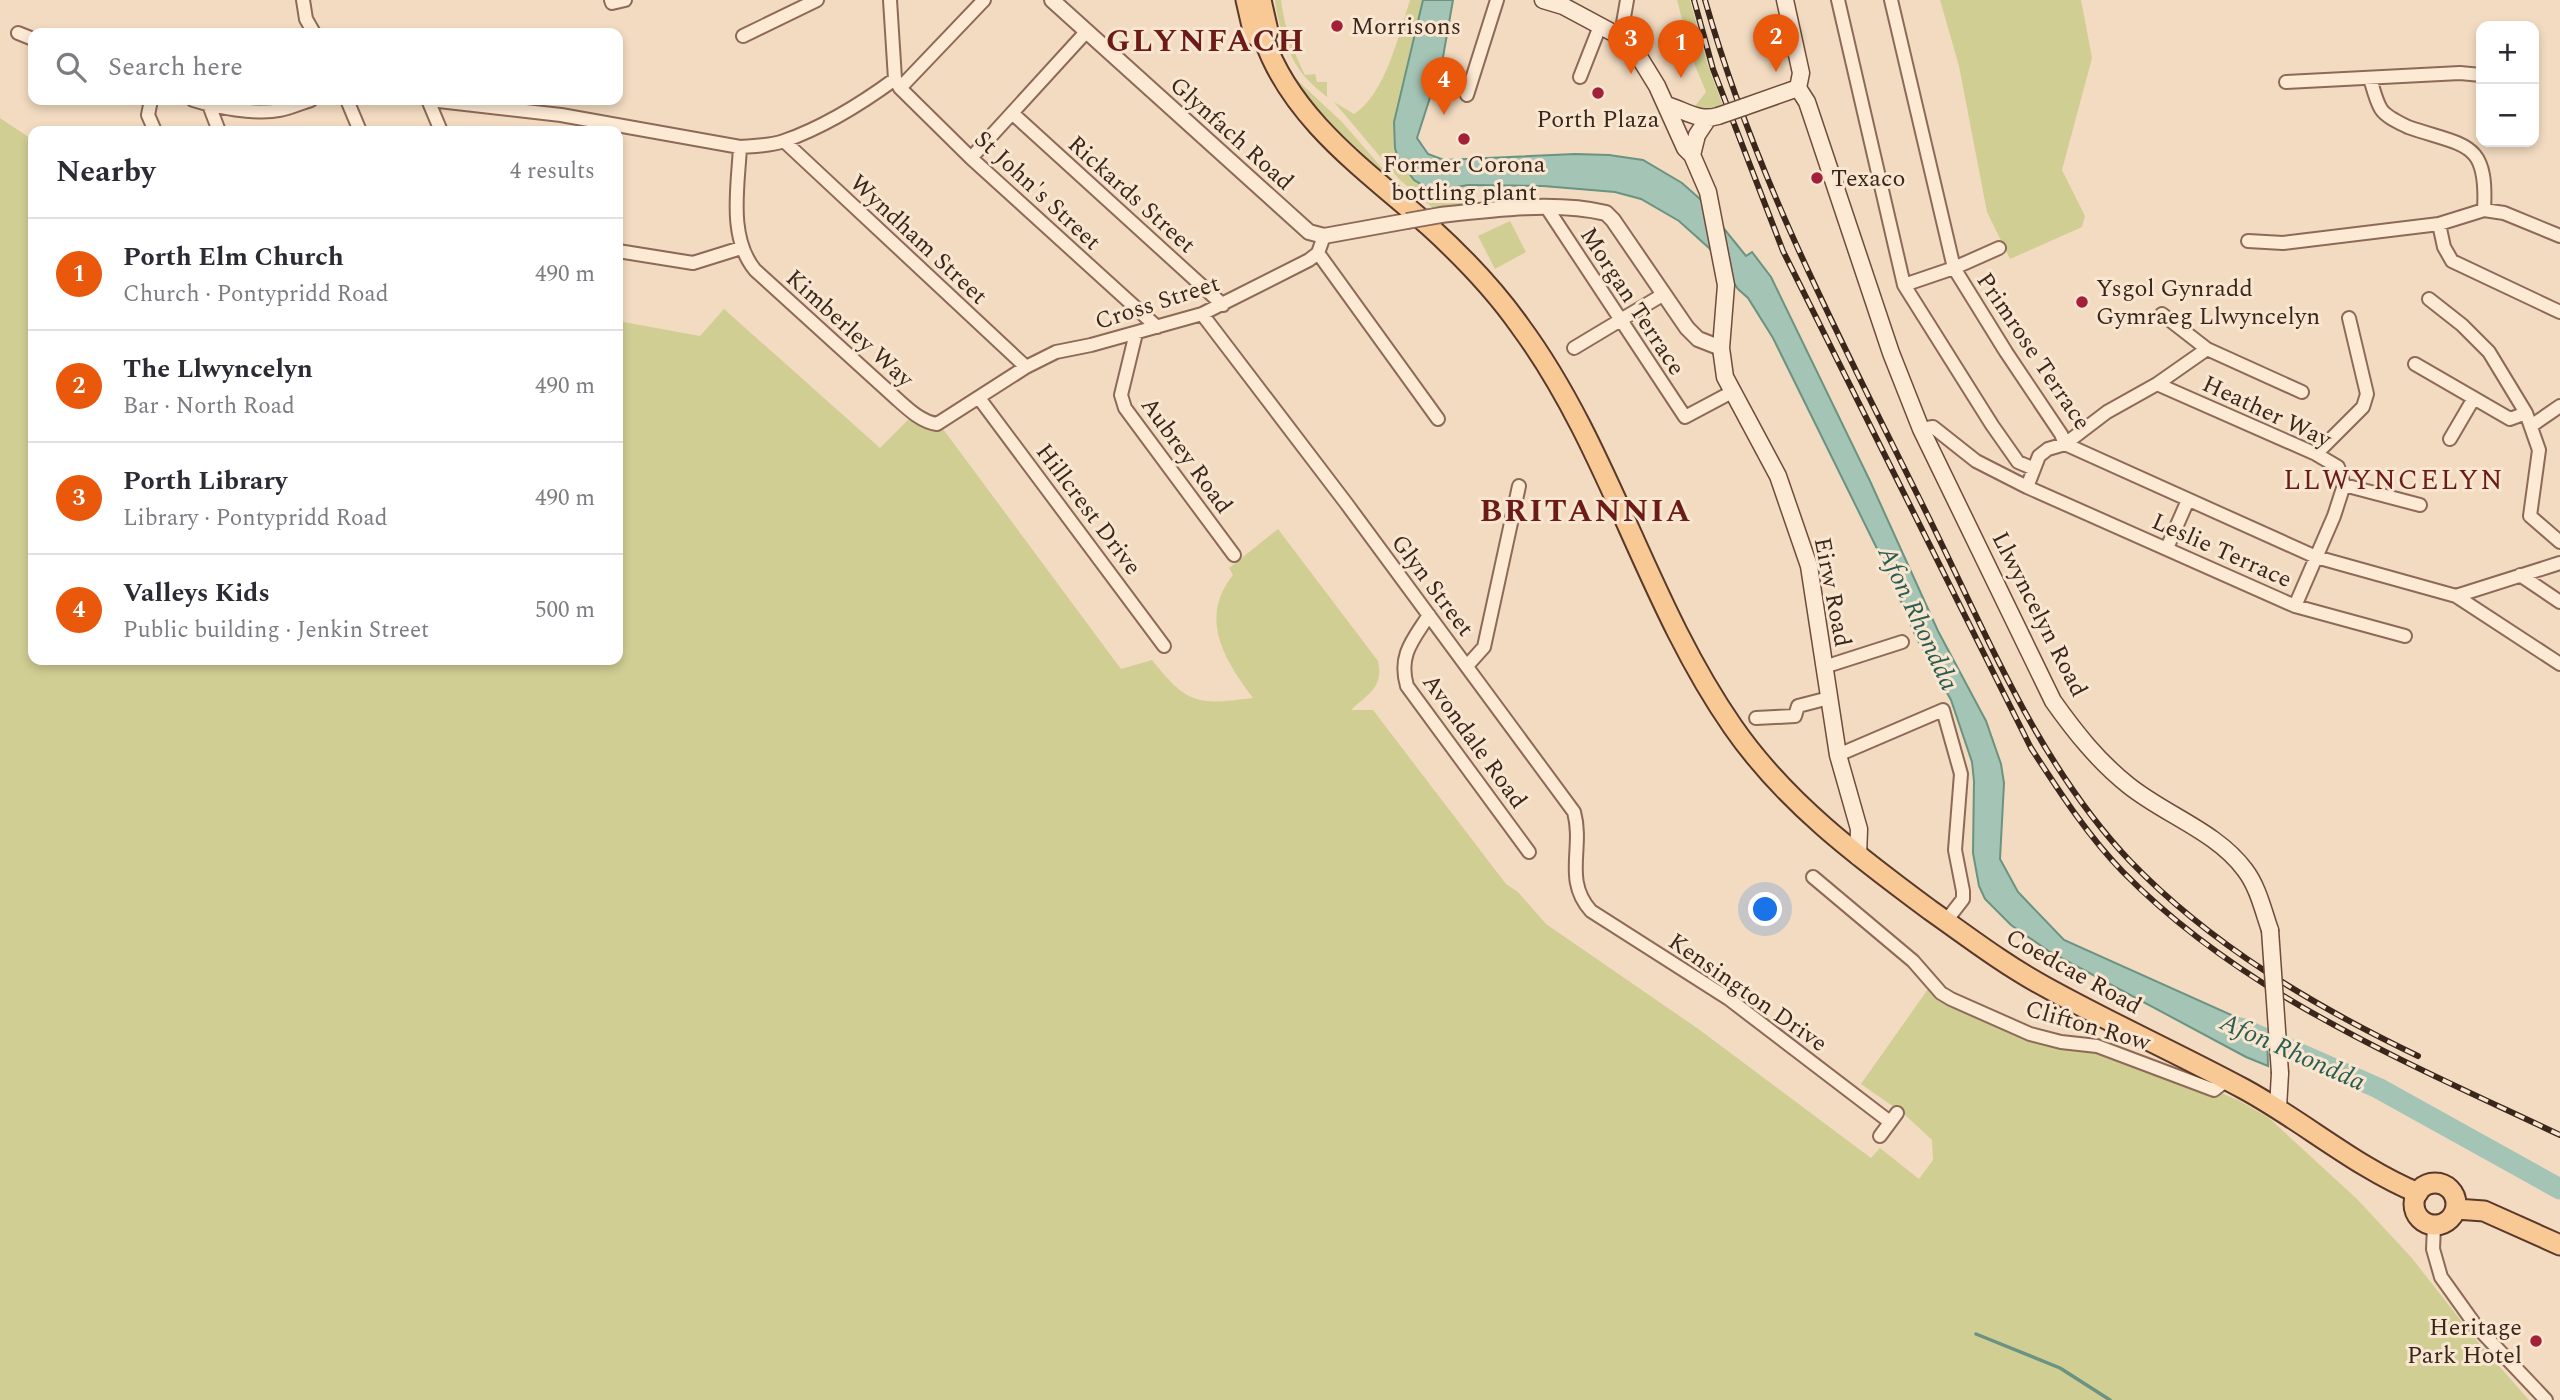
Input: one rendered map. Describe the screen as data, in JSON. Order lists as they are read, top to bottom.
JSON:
{
  "streets": {
    "main road": ["Eirw Road", "Llwyncelyn Road", "Coedcae Road"],
    "street": [
      "Glynfach Road",
      "St John's Street",
      "Rickards Street",
      "Wyndham Street",
      "Morgan Terrace",
      "Cross Street",
      "Kimberley Way",
      "Primrose Terrace",
      "Heather Way",
      "Aubrey Road",
      "Hillcrest Drive",
      "Leslie Terrace",
      "Glyn Street",
      "Avondale Road",
      "Kensington Drive",
      "Clifton Row"
    ]
  },
  "crossings": [
    ["St John's Street", "Cross Street"],
    ["Rickards Street", "Cross Street"],
    ["Wyndham Street", "Cross Street"],
    ["Wyndham Street", "Kimberley Way"],
    ["Morgan Terrace", "Eirw Road"],
    ["Cross Street", "Kimberley Way"],
    ["Cross Street", "Aubrey Road"],
    ["Cross Street", "Glyn Street"],
    ["Kimberley Way", "Hillcrest Drive"],
    ["Leslie Terrace", "Llwyncelyn Road"],
    ["Glyn Street", "Avondale Road"],
    ["Glyn Street", "Kensington Drive"],
    ["Eirw Road", "Coedcae Road"],
    ["Llwyncelyn Road", "Coedcae Road"],
    ["Coedcae Road", "Clifton Row"]
  ],
  "districts": ["GLYNFACH", "LLWYNCELYN", "BRITANNIA"],
  "water": ["Afon Rhondda"],
  "places": [
    "Morrisons",
    "Porth Plaza",
    "Former Corona bottling plant",
    "Texaco",
    "Ysgol Gynradd Gymraeg Llwyncelyn",
    "Heritage Park Hotel"
  ],
  "page": {
    "pins": [
      "2",
      "3",
      "1",
      "4"
    ],
    "map_buttons": ["+", "−"],
    "search": "Search here",
    "heading": ["Nearby", "4 results"],
    "list": [
      {
        "mark": "1",
        "name": "Porth Elm Church",
        "note": "Church · Pontypridd Road",
        "value": "490 m"
      },
      {
        "mark": "2",
        "name": "The Llwyncelyn",
        "note": "Bar · North Road",
        "value": "490 m"
      },
      {
        "mark": "3",
        "name": "Porth Library",
        "note": "Library · Pontypridd Road",
        "value": "490 m"
      },
      {
        "mark": "4",
        "name": "Valleys Kids",
        "note": "Public building · Jenkin Street",
        "value": "500 m"
      }
    ]
  }
}
